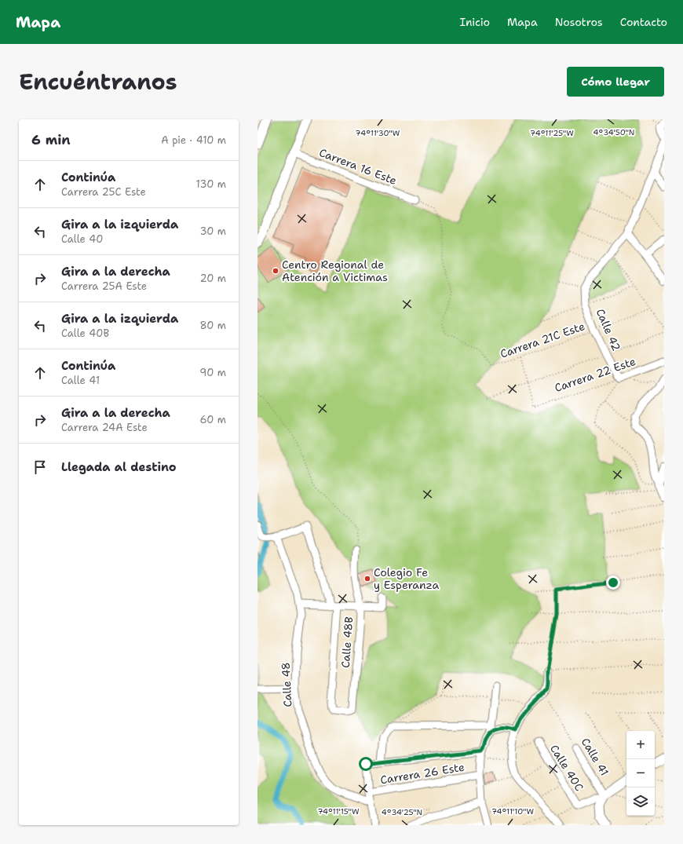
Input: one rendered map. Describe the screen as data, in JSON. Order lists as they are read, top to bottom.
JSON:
{
  "streets": {
    "street": [
      "Carrera 16 Este",
      "Calle 42",
      "Carrera 22 Este",
      "Calle 48B",
      "Calle 48",
      "Calle 41",
      "Calle 40C",
      "Carrera 26 Este"
    ],
    "path": ["Carrera 21C Este"]
  },
  "crossings": [
    ["Carrera 16 Este", "Carrera 21C Este"],
    ["Calle 42", "Carrera 21C Este"],
    ["Calle 42", "Carrera 22 Este"]
  ],
  "places": ["Centro Regional de Atención a Victimas", "Colegio Fe y Esperanza"],
  "page": {
    "header": "Mapa",
    "nav": [
      "Inicio",
      "Mapa",
      "Nosotros",
      "Contacto"
    ],
    "title": "Encuéntranos",
    "buttons": "Cómo llegar",
    "heading": ["6 min", "A pie · 410 m"],
    "list": [
      ["Continúa", "Carrera 25C Este", "130 m"],
      ["Gira a la izquierda", "Calle 40", "30 m"],
      ["Gira a la derecha", "Carrera 25A Este", "20 m"],
      ["Gira a la izquierda", "Calle 40B", "80 m"],
      ["Continúa", "Calle 41", "90 m"],
      ["Gira a la derecha", "Carrera 24A Este", "60 m"],
      "Llegada al destino"
    ],
    "map_buttons": ["+", "−"]
  },
  "coordinates": [
    "4°34'50\"N",
    "74°11'30\"W",
    "74°11'25\"W",
    "74°11'15\"W",
    "74°11'10\"W",
    "4°34'25\"N"
  ]
}
